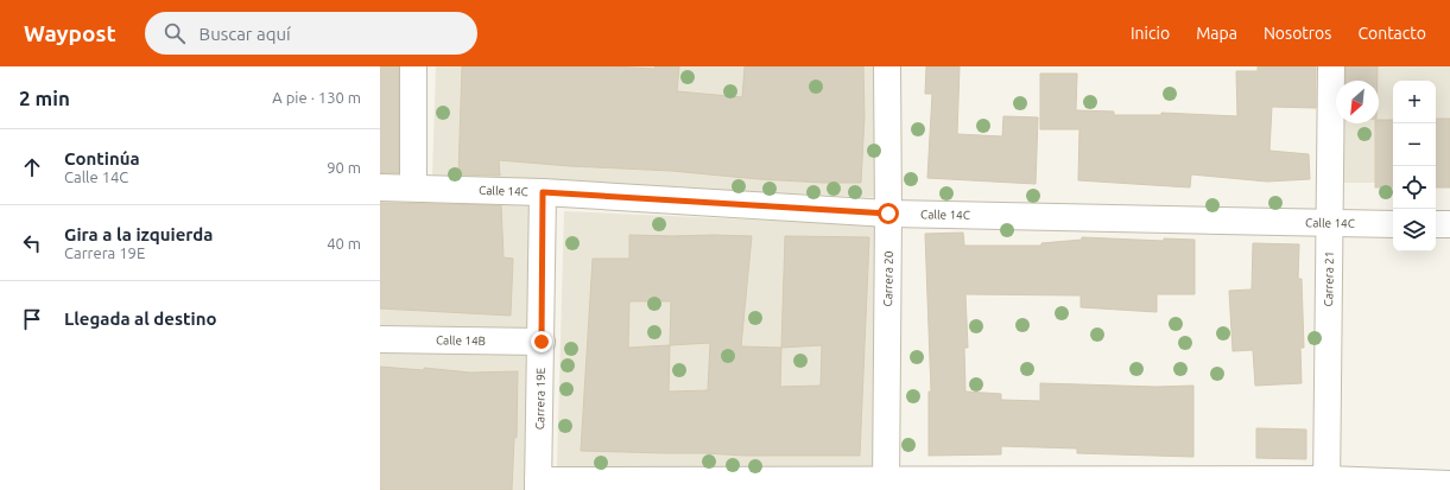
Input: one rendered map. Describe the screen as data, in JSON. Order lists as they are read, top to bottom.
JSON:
{
  "streets": {
    "street": [
      "Calle 14C",
      "Carrera 20",
      "Carrera 21",
      "Calle 14B",
      "Carrera 19E"
    ]
  },
  "crossings": [
    ["Calle 14C", "Carrera 20"],
    ["Calle 14C", "Carrera 21"],
    ["Calle 14C", "Carrera 19E"],
    ["Calle 14B", "Carrera 19E"]
  ],
  "north": "bottom left",
  "page": {
    "header": "Waypost",
    "search": "Buscar aquí",
    "nav": [
      "Inicio",
      "Mapa",
      "Nosotros",
      "Contacto"
    ],
    "heading": ["2 min", "A pie · 130 m"],
    "map_buttons": ["+", "−"],
    "list": [
      ["Continúa", "Calle 14C", "90 m"],
      ["Gira a la izquierda", "Carrera 19E", "40 m"],
      "Llegada al destino"
    ]
  }
}
